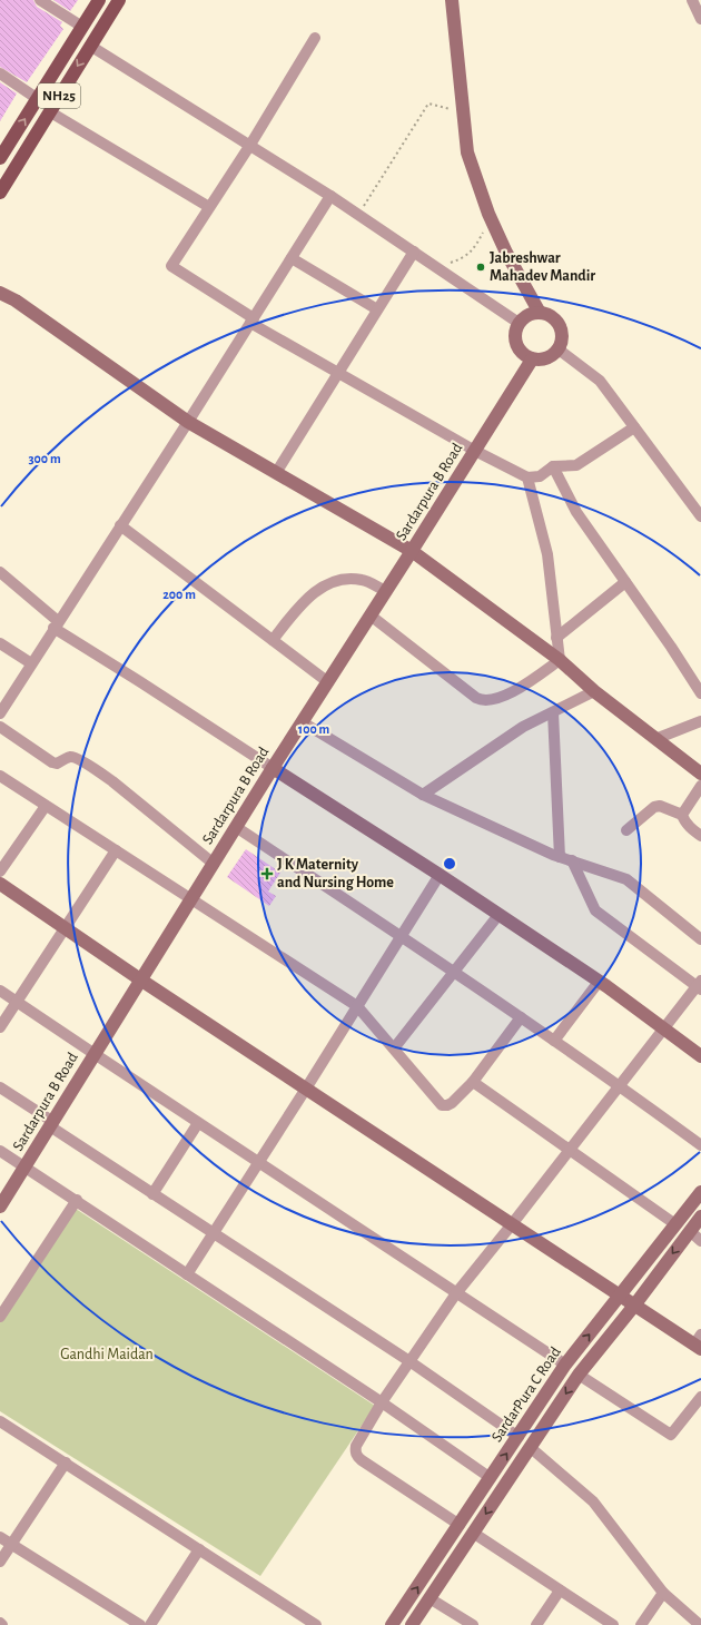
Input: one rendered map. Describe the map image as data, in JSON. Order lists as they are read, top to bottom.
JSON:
{
  "streets": {
    "main road": ["NH25"],
    "street": ["Sardarpura B Road", "SardarPura C Road"]
  },
  "parks": ["Gandhi Maidan"],
  "places": {
    "other": ["Jabreshwar Mahadev Mandir"],
    "health": ["J K Maternity and Nursing Home"]
  },
  "rings": ["300 m", "200 m", "100 m"]
}
